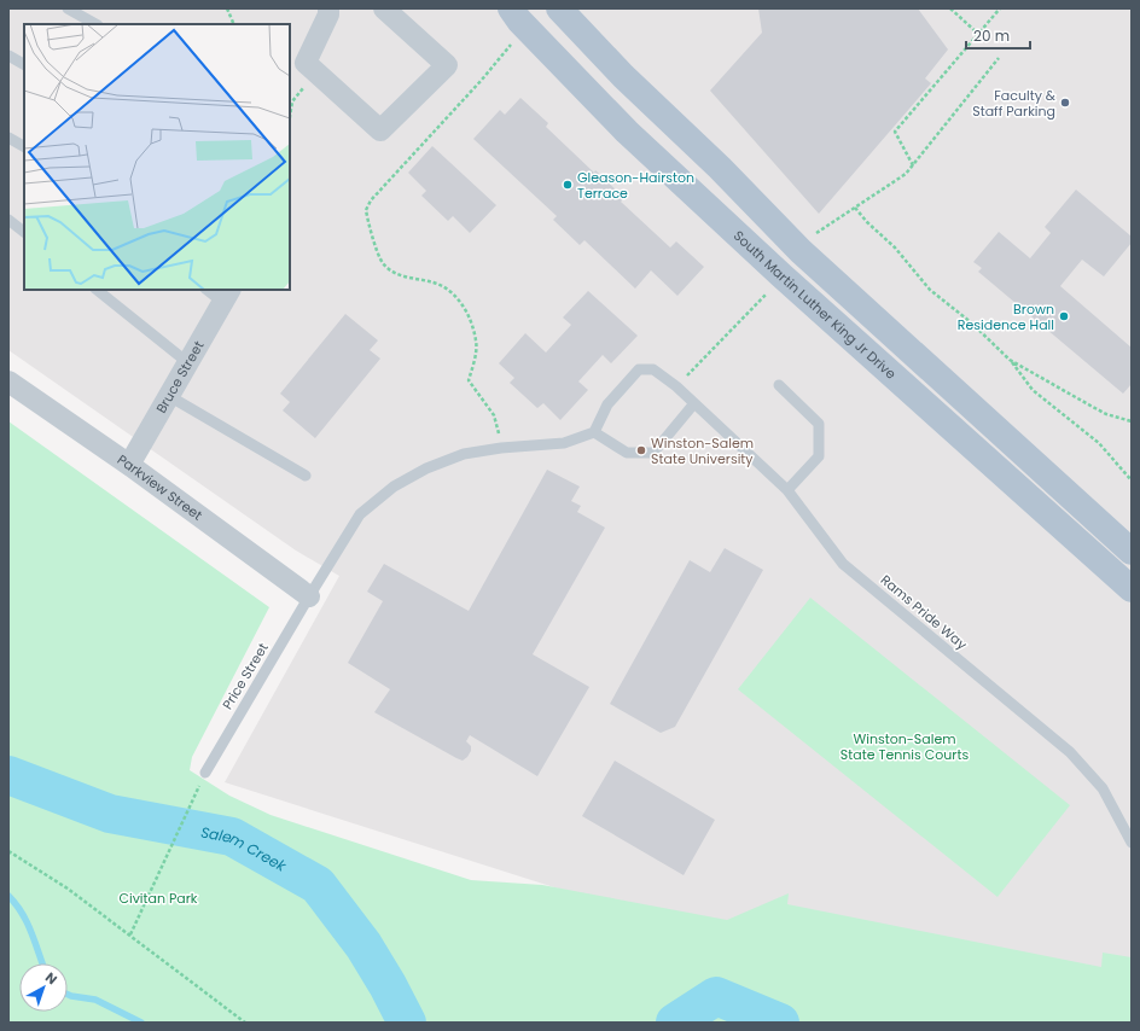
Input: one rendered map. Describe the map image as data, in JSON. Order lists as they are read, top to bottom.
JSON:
{
  "streets": {
    "main road": ["South Martin Luther King Jr Drive"],
    "street": ["Bruce Street", "Parkview Street"],
    "lane": ["Rams Pride Way", "Price Street"]
  },
  "crossings": [
    ["Bruce Street", "Parkview Street"],
    ["Parkview Street", "Price Street"],
    ["Rams Pride Way", "Price Street"]
  ],
  "water": ["Salem Creek"],
  "parks": ["Winston-Salem State Tennis Courts", "Civitan Park"],
  "places": [
    "Faculty & Staff Parking",
    "Gleason-Hairston Terrace",
    "Brown Residence Hall",
    "Winston-Salem State University"
  ],
  "scale_bar": "20 m",
  "north": "top right"
}
